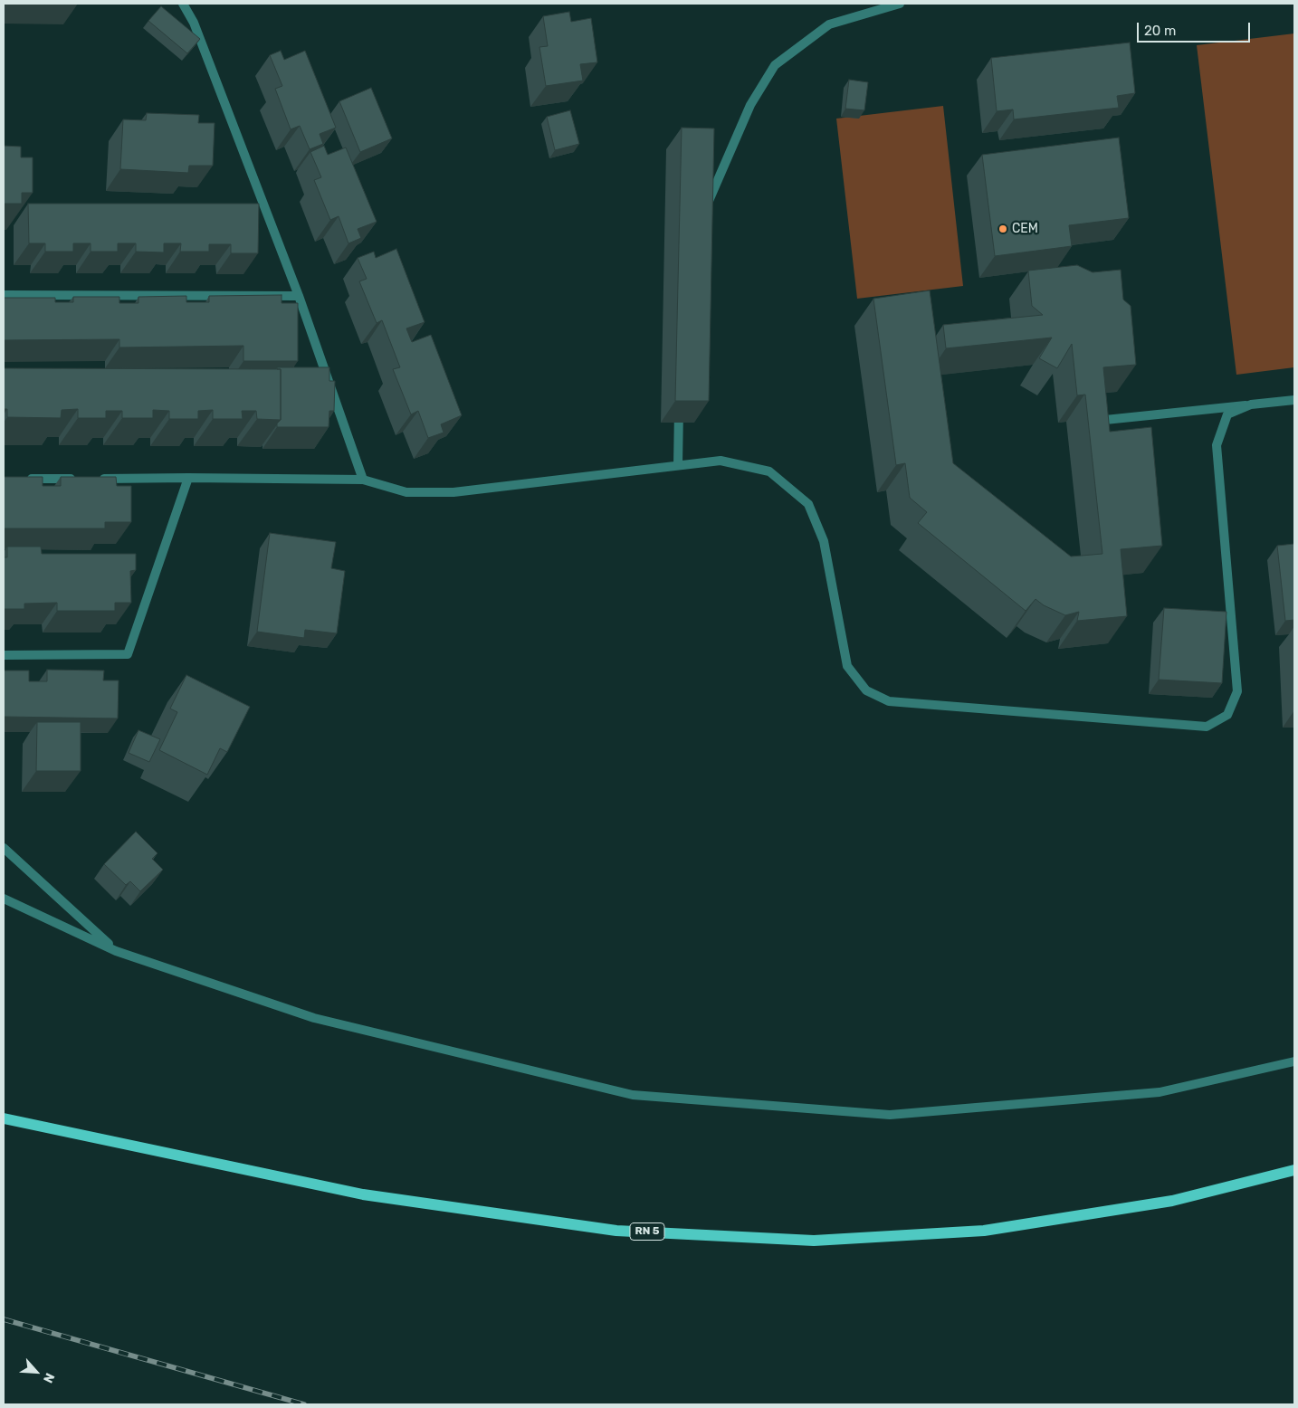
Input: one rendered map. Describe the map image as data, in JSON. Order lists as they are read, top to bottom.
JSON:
{
  "streets": {
    "main road": ["RN 5"]
  },
  "places": ["CEM"],
  "scale_bar": "20 m",
  "north": "bottom right"
}
